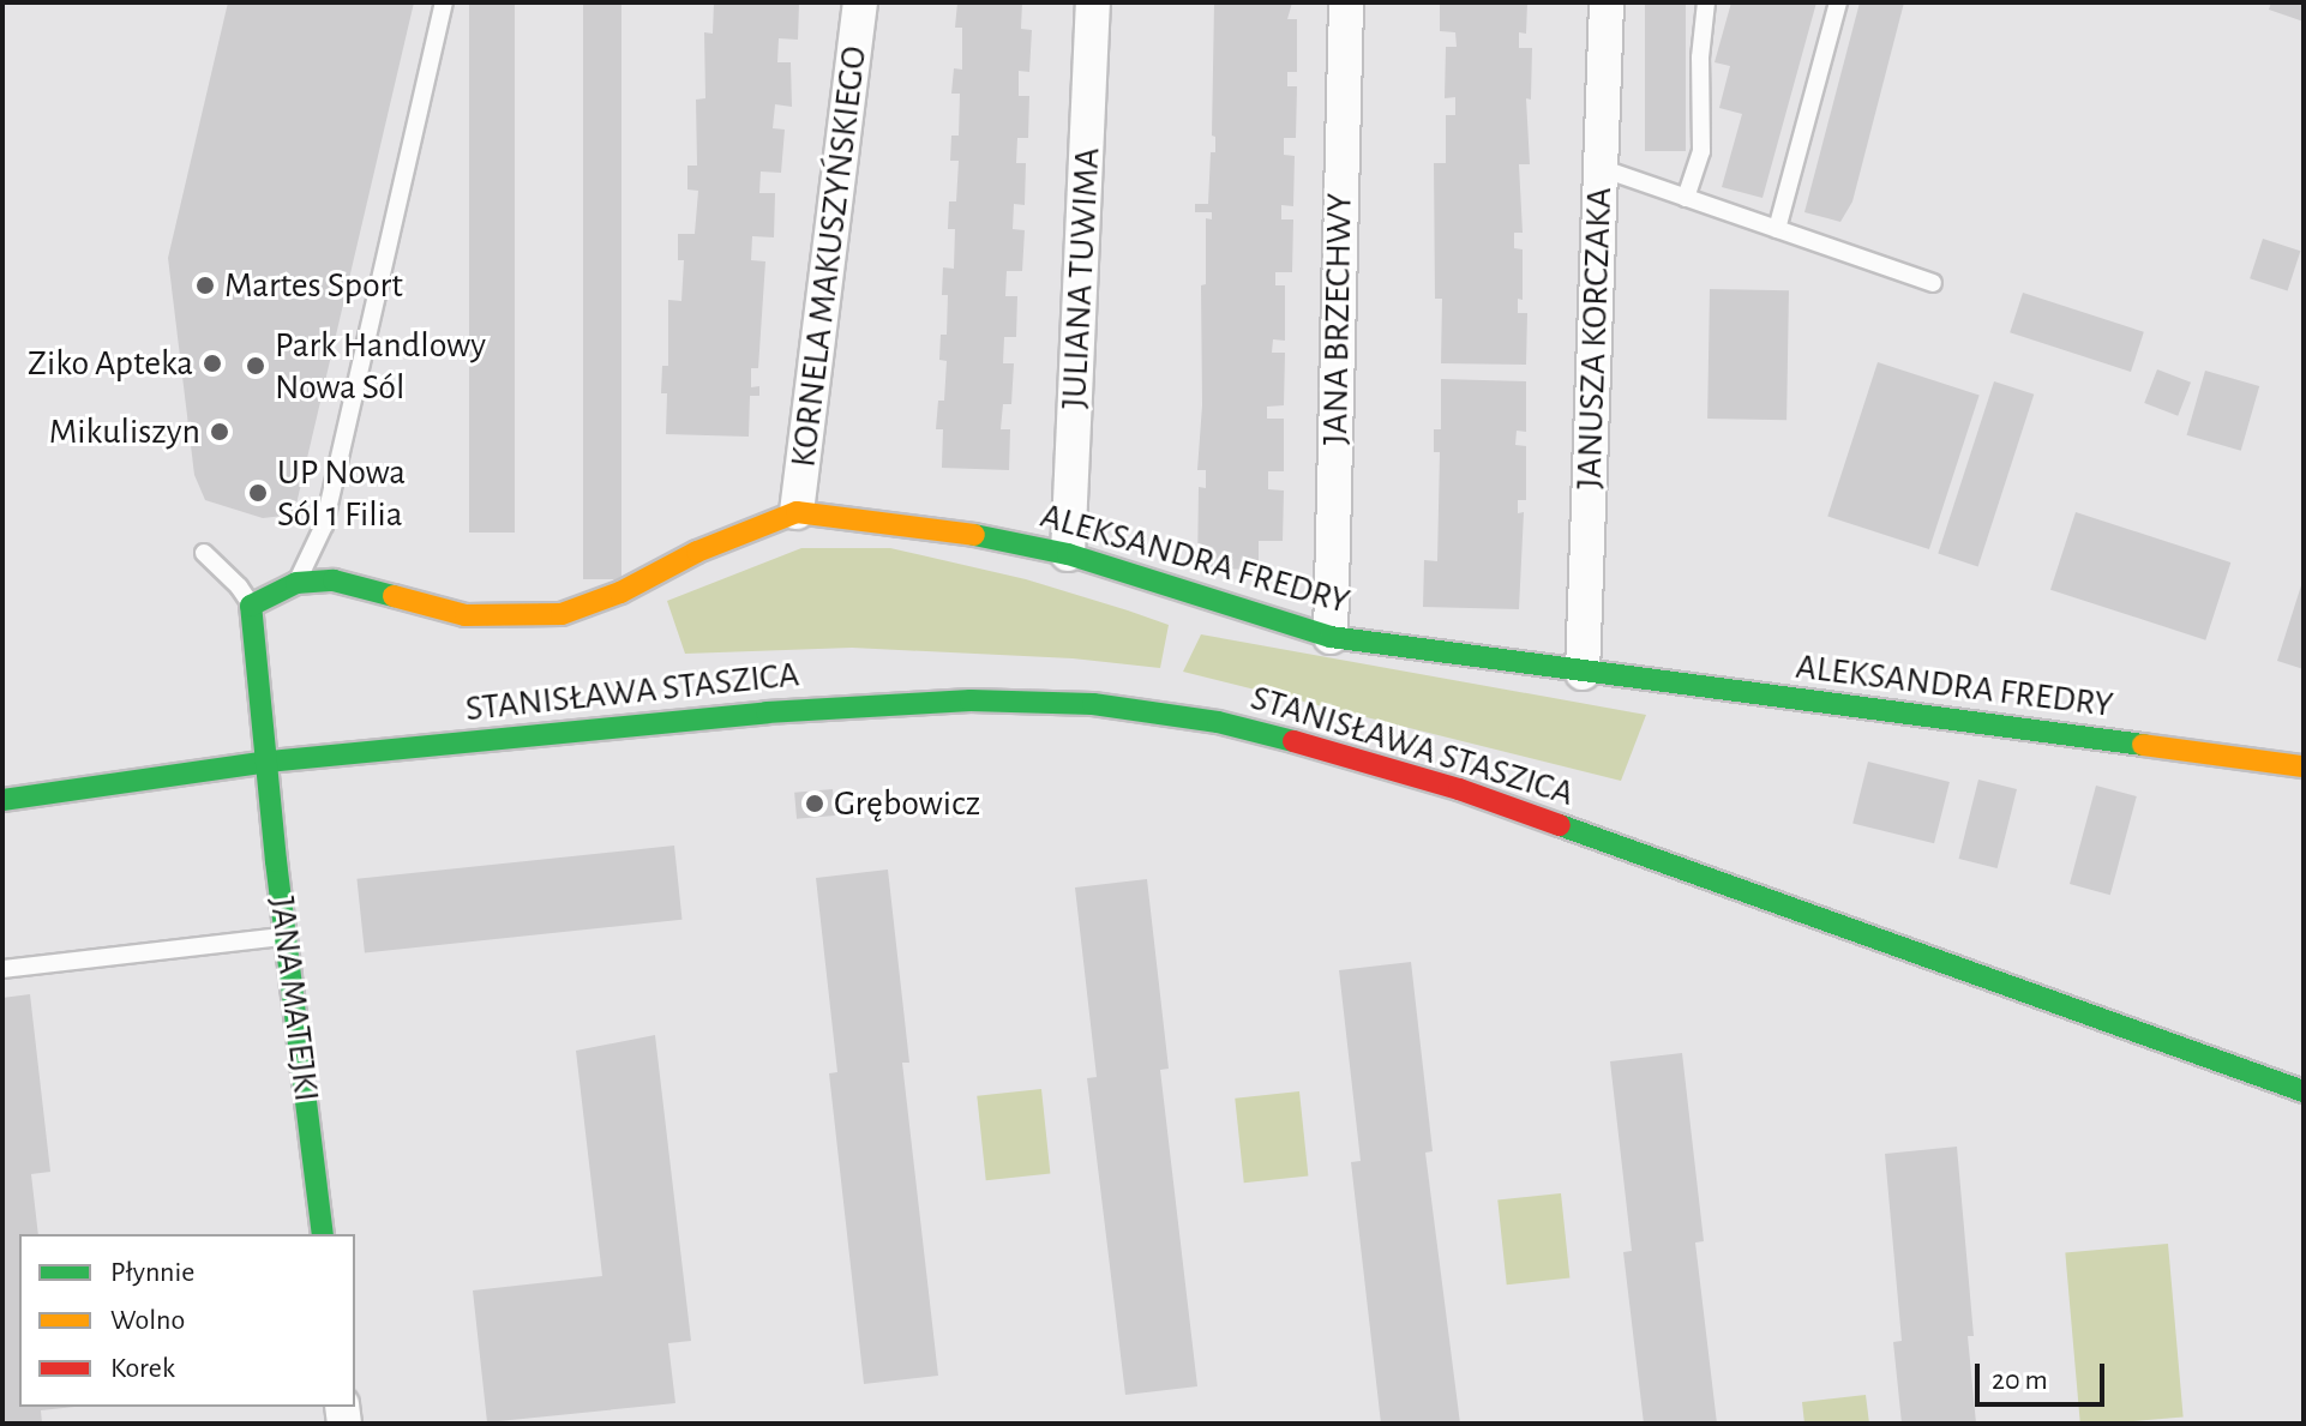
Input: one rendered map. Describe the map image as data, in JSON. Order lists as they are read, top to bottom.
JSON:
{
  "streets": {
    "street": [
      "KORNELA MAKUSZYŃSKIEGO",
      "JULIANA TUWIMA",
      "JANA BRZECHWY",
      "JANUSZA KORCZAKA",
      "ALEKSANDRA FREDRY",
      "STANISŁAWA STASZICA",
      "JANA MATEJKI"
    ]
  },
  "crossings": [
    ["KORNELA MAKUSZYŃSKIEGO", "ALEKSANDRA FREDRY"],
    ["JULIANA TUWIMA", "ALEKSANDRA FREDRY"],
    ["JANA BRZECHWY", "ALEKSANDRA FREDRY"],
    ["JANUSZA KORCZAKA", "ALEKSANDRA FREDRY"],
    ["STANISŁAWA STASZICA", "JANA MATEJKI"]
  ],
  "places": [
    "Martes Sport",
    "Ziko Apteka",
    "Park Handlowy Nowa Sól",
    "Mikuliszyn",
    "UP Nowa Sól 1 Filia",
    "Grębowicz"
  ],
  "legend": ["Płynnie", "Wolno", "Korek"],
  "scale_bar": "20 m"
}
